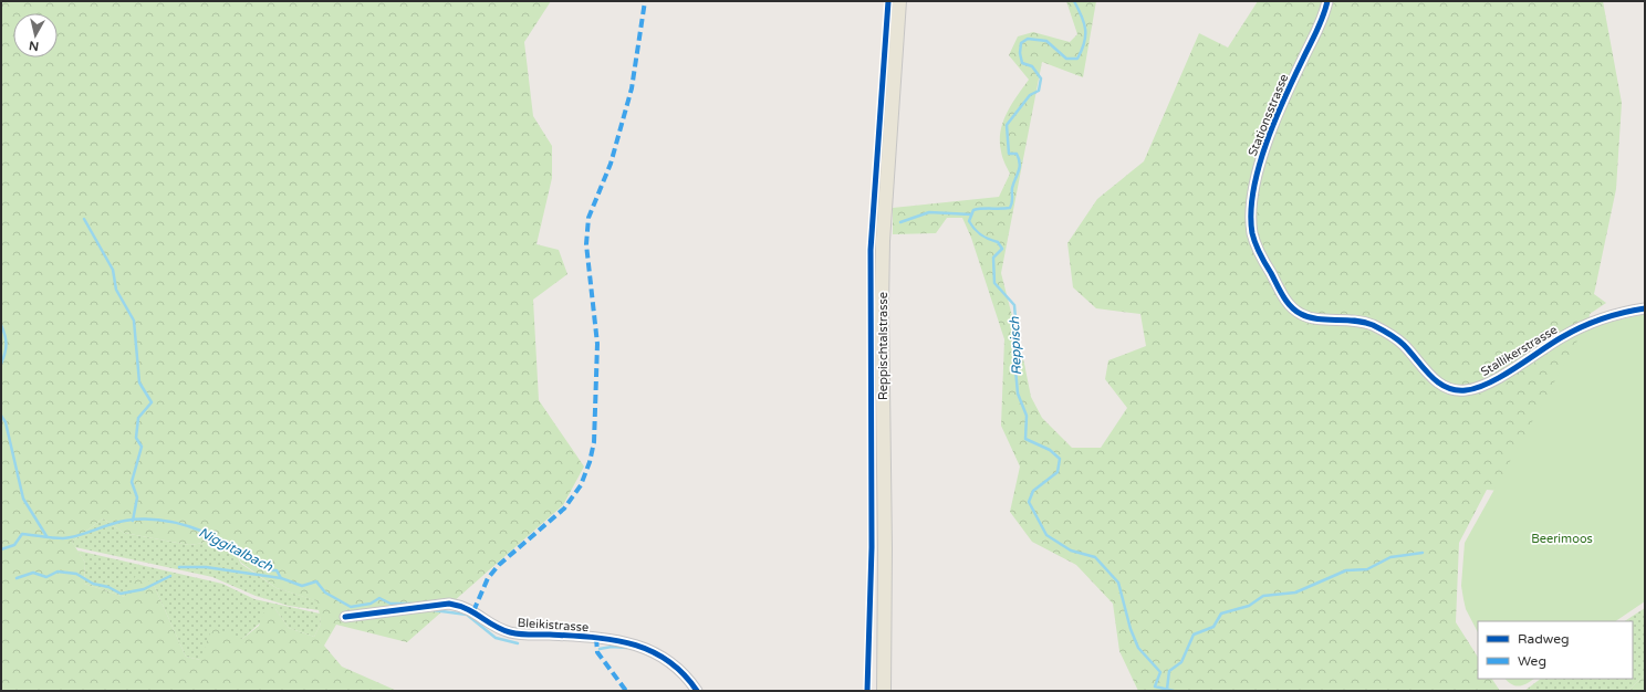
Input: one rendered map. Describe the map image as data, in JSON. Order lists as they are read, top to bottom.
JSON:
{
  "streets": {
    "main road": ["Reppischtalstrasse"],
    "street": ["Stationsstrasse", "Stallikerstrasse", "Bleikistrasse"]
  },
  "crossings": [
    ["Stationsstrasse", "Stallikerstrasse"]
  ],
  "water": ["Reppisch", "Niggitalbach"],
  "parks": ["Beerimoos"],
  "legend": ["Radweg", "Weg"],
  "north": "bottom"
}
